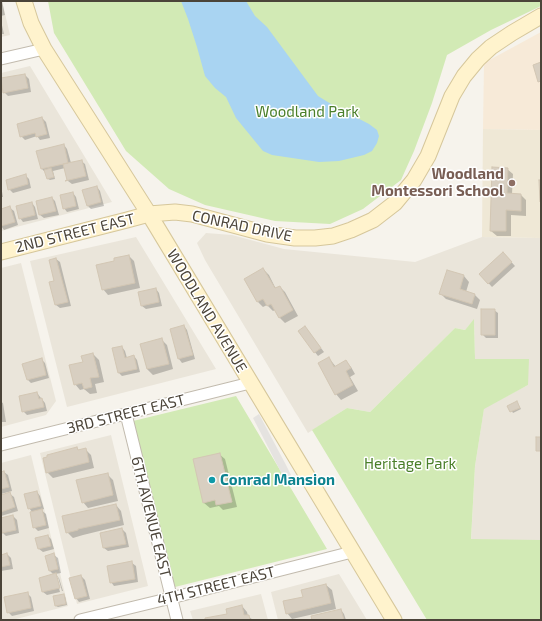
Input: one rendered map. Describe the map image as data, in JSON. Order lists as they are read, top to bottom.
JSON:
{
  "streets": {
    "street": [
      "CONRAD DRIVE",
      "2ND STREET EAST",
      "WOODLAND AVENUE",
      "3RD STREET EAST",
      "6TH AVENUE EAST",
      "4TH STREET EAST"
    ]
  },
  "crossings": [
    ["CONRAD DRIVE", "2ND STREET EAST"],
    ["CONRAD DRIVE", "WOODLAND AVENUE"],
    ["2ND STREET EAST", "WOODLAND AVENUE"],
    ["WOODLAND AVENUE", "3RD STREET EAST"],
    ["WOODLAND AVENUE", "4TH STREET EAST"],
    ["3RD STREET EAST", "6TH AVENUE EAST"],
    ["6TH AVENUE EAST", "4TH STREET EAST"]
  ],
  "parks": ["Woodland Park", "Heritage Park"],
  "places": ["Woodland Montessori School", "Conrad Mansion"]
}
